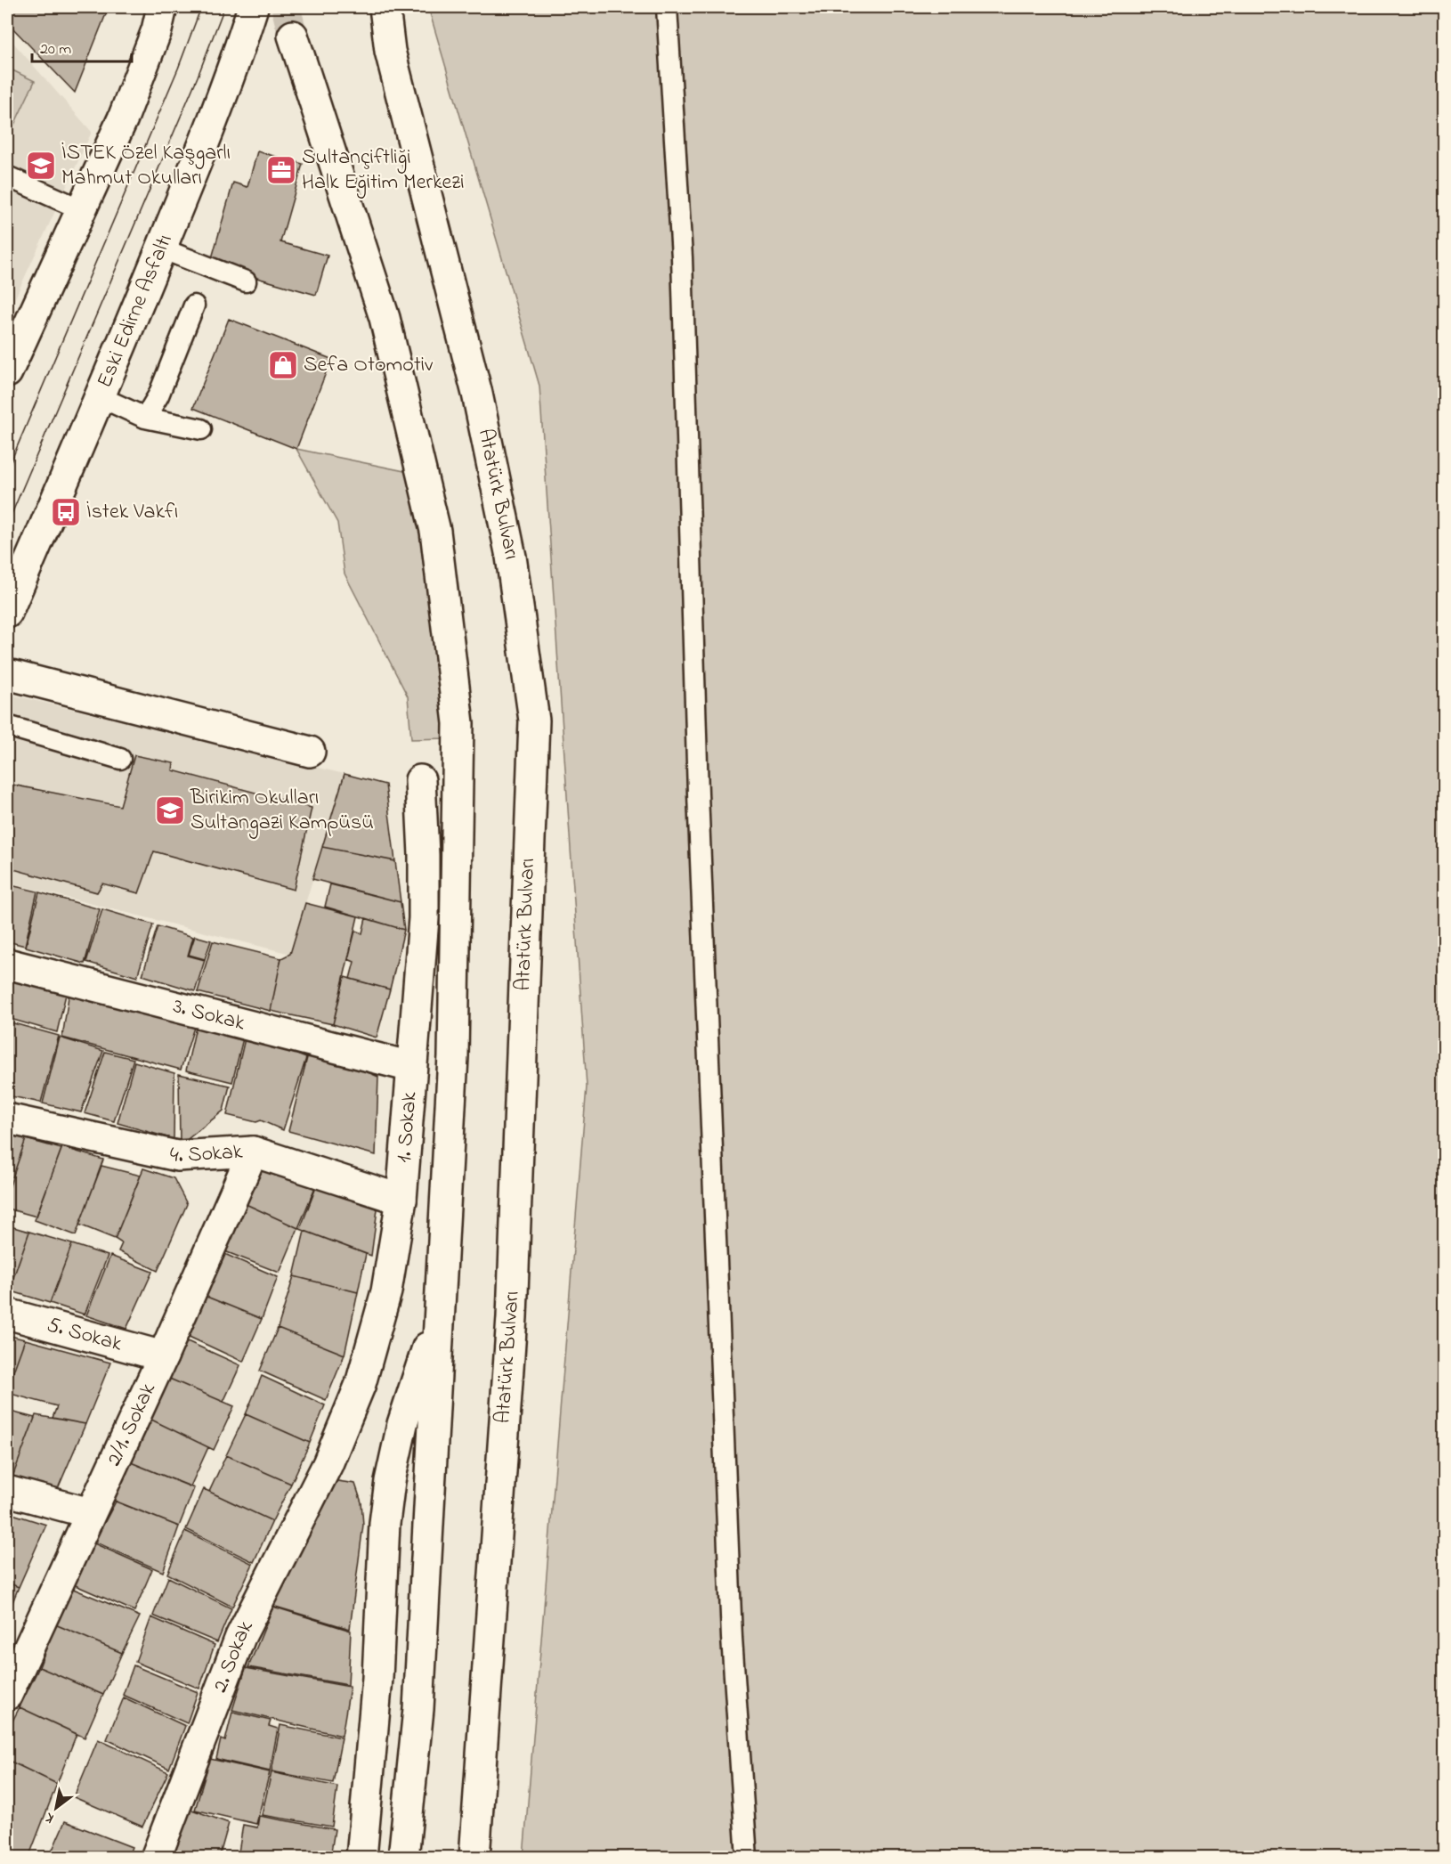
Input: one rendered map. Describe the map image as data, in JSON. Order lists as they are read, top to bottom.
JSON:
{
  "streets": {
    "main road": [
      "Eski Edirne Asfaltı",
      "Atatürk Bulvarı",
      "3. Sokak",
      "1. Sokak",
      "4. Sokak",
      "5. Sokak",
      "2/1. Sokak",
      "2. Sokak"
    ]
  },
  "crossings": [
    ["3. Sokak", "1. Sokak"],
    ["1. Sokak", "4. Sokak"],
    ["1. Sokak", "2. Sokak"],
    ["4. Sokak", "2/1. Sokak"],
    ["5. Sokak", "2/1. Sokak"]
  ],
  "places": {
    "school or university": ["İSTEK Özel Kaşgarlı Mahmut Okulları", "Birikim Okulları Sultangazi Kampüsü"],
    "office": ["Sultançiftliği Halk Eğitim Merkezi"],
    "shop": ["Sefa Otomotiv"],
    "bus stop": ["İstek Vakfı"]
  },
  "scale_bar": "20 m",
  "north": "bottom left"
}
